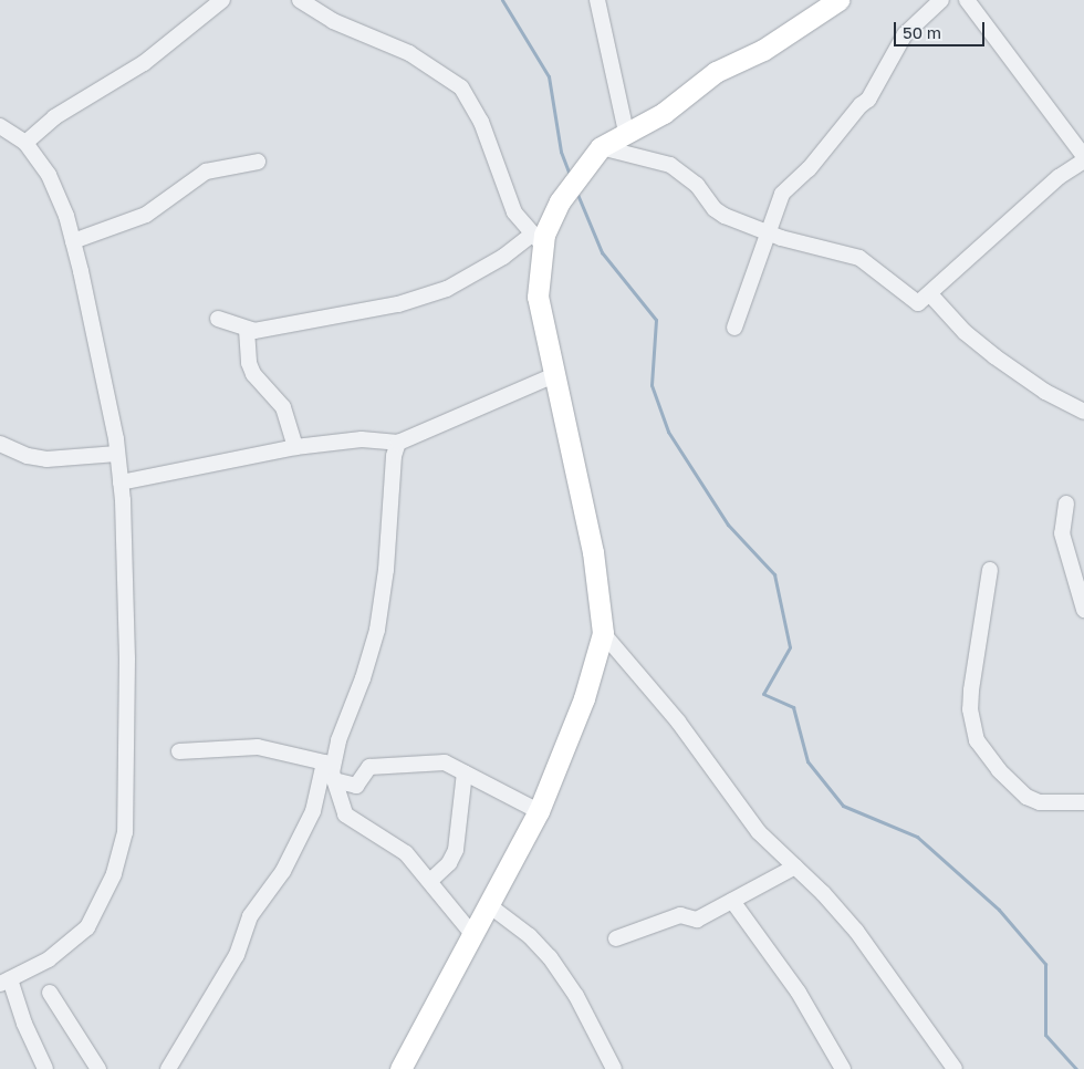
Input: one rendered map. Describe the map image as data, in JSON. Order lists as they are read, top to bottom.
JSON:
{
  "scale_bar": "50 m"
}
